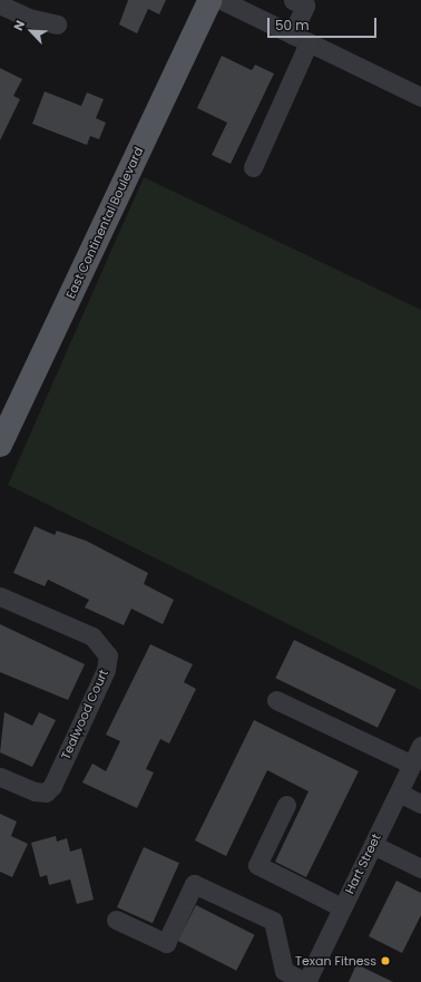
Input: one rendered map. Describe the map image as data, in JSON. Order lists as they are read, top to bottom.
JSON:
{
  "streets": {
    "main road": ["East Continental Boulevard"],
    "street": ["Tealwood Court", "Hart Street"]
  },
  "places": ["Texan Fitness"],
  "scale_bar": "50 m",
  "north": "top left"
}
